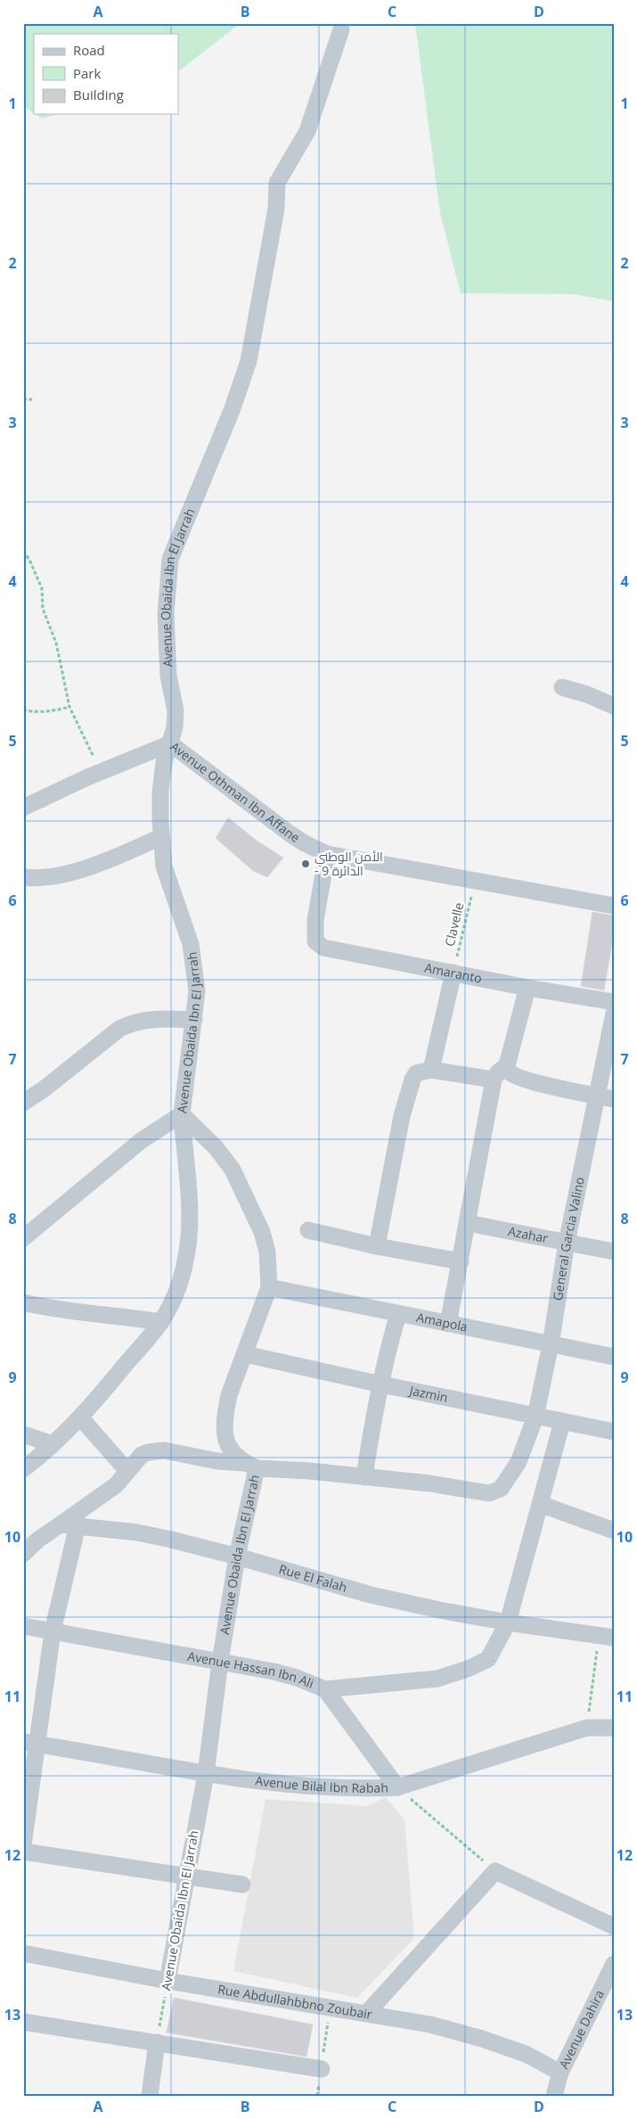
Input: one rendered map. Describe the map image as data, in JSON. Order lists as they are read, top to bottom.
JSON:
{
  "streets": {
    "street": [
      "Avenue Obaida Ibn El Jarrah",
      "Avenue Othman Ibn Affane",
      "Amaranto",
      "Azahar",
      "General Garcia Valino",
      "Amapola",
      "Jazmin",
      "Rue El Falah",
      "Avenue Hassan Ibn Ali",
      "Avenue Bilal Ibn Rabah",
      "Rue Abdullahbbno Zoubair",
      "Avenue Dahira"
    ],
    "path": ["Clavelle"]
  },
  "crossings": [
    ["Avenue Obaida Ibn El Jarrah", "Avenue Othman Ibn Affane"],
    ["Avenue Obaida Ibn El Jarrah", "General Garcia Valino"],
    ["Avenue Obaida Ibn El Jarrah", "Amapola"],
    ["Avenue Obaida Ibn El Jarrah", "Jazmin"],
    ["Avenue Obaida Ibn El Jarrah", "Rue El Falah"],
    ["Avenue Obaida Ibn El Jarrah", "Avenue Hassan Ibn Ali"],
    ["Avenue Obaida Ibn El Jarrah", "Avenue Bilal Ibn Rabah"],
    ["Avenue Obaida Ibn El Jarrah", "Rue Abdullahbbno Zoubair"],
    ["Avenue Othman Ibn Affane", "Clavelle"],
    ["Avenue Othman Ibn Affane", "Amaranto"],
    ["Clavelle", "Amaranto"],
    ["Azahar", "General Garcia Valino"],
    ["General Garcia Valino", "Amapola"],
    ["General Garcia Valino", "Jazmin"],
    ["General Garcia Valino", "Rue El Falah"],
    ["Jazmin", "Avenue Hassan Ibn Ali"],
    ["Rue El Falah", "Avenue Hassan Ibn Ali"],
    ["Rue Abdullahbbno Zoubair", "Avenue Dahira"]
  ],
  "places": ["الأمن الوطني - الدائرة 9"],
  "legend": ["Road", "Park", "Building"],
  "grid": {
    "columns": [
      "A",
      "B",
      "C",
      "D"
    ],
    "rows": [
      "1",
      "2",
      "3",
      "4",
      "5",
      "6",
      "7",
      "8",
      "9",
      "10",
      "11",
      "12",
      "13"
    ]
  }
}
